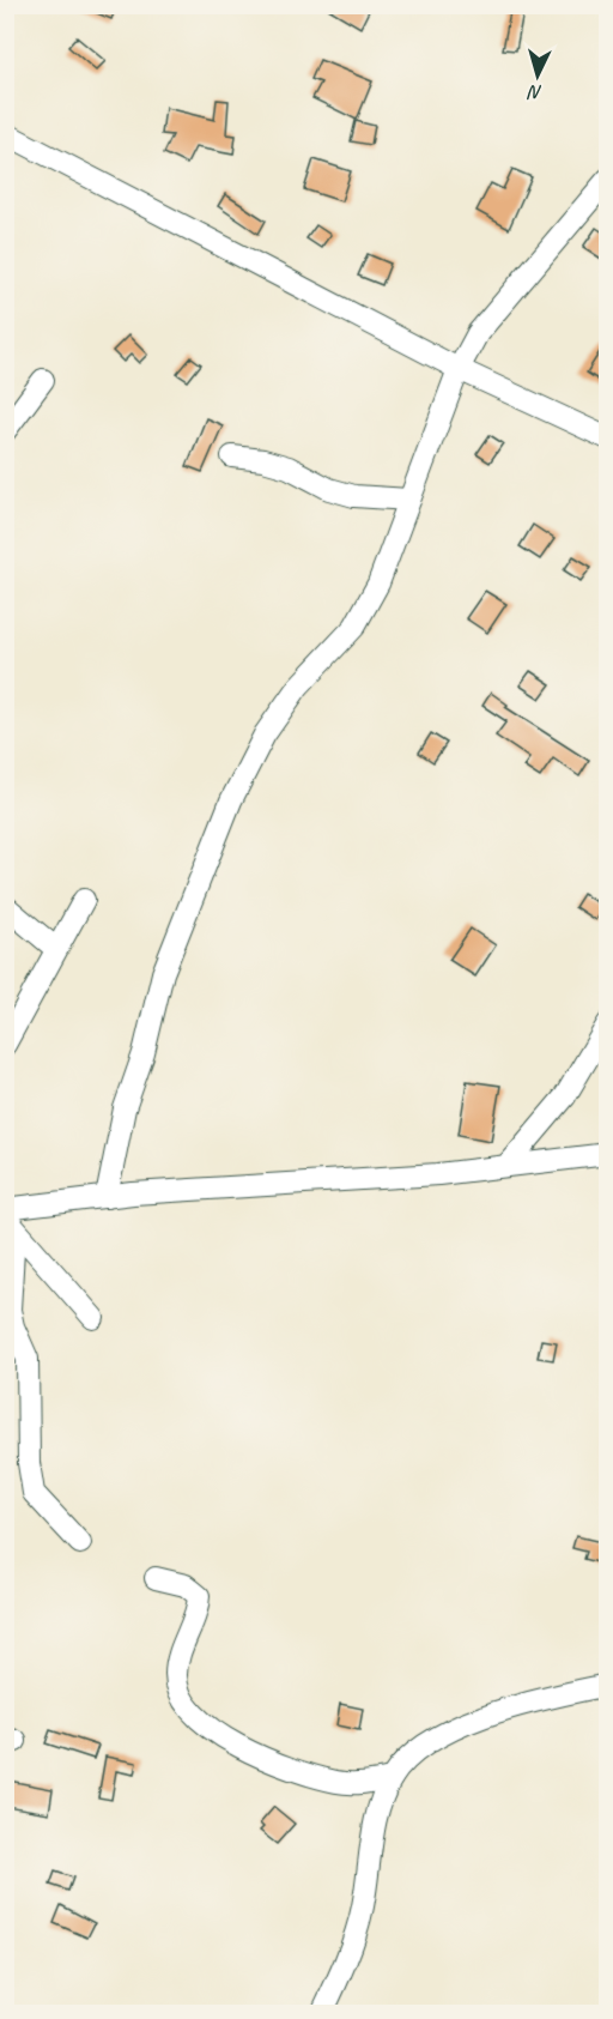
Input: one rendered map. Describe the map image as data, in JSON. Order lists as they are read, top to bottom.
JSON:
{
  "north": "bottom"
}
